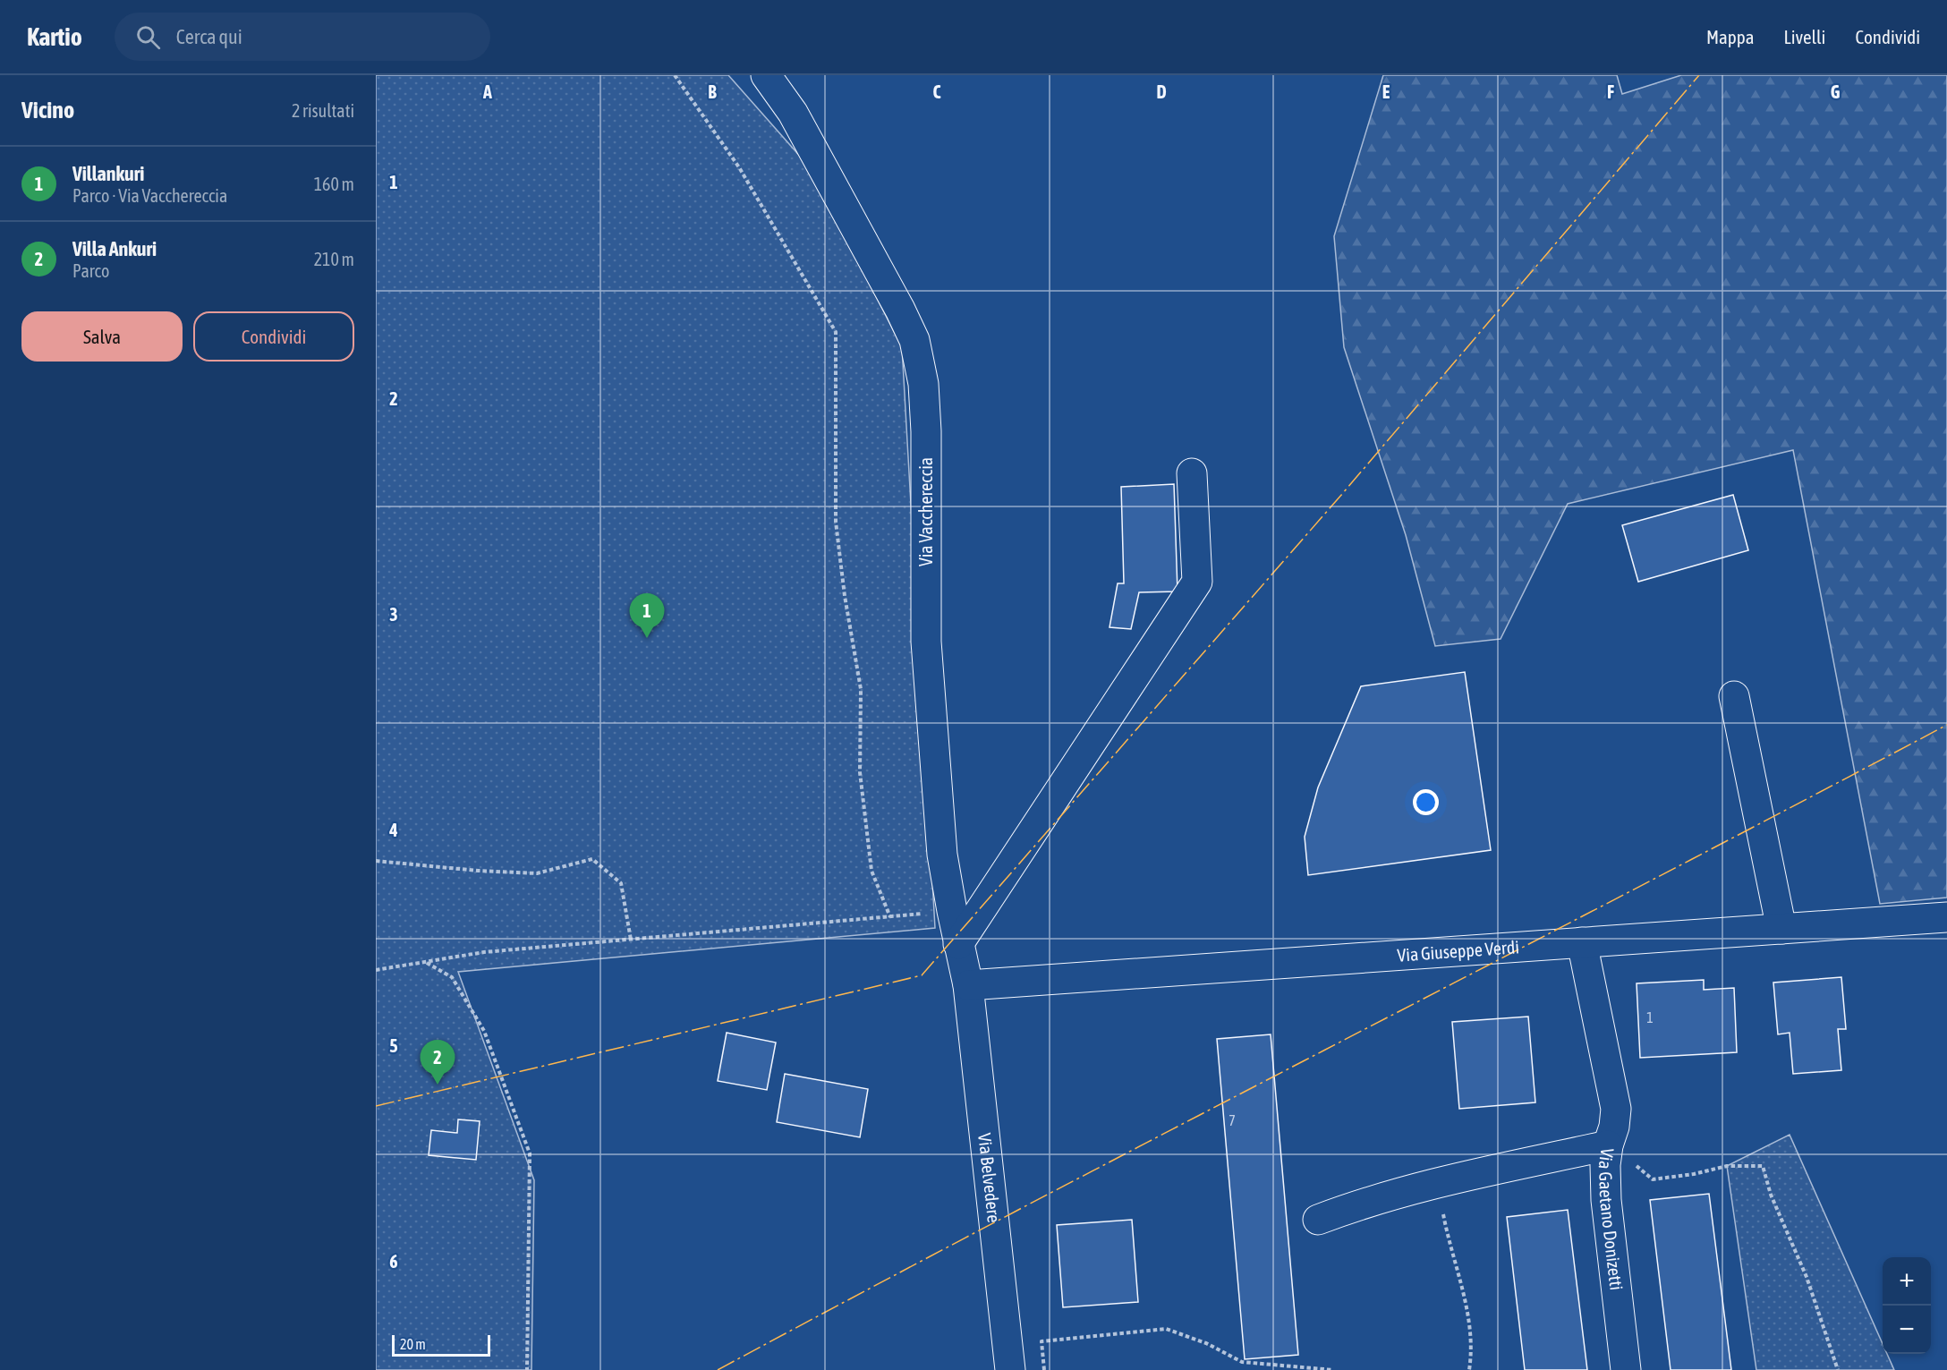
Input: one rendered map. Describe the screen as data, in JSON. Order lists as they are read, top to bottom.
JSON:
{
  "streets": {
    "street": [
      "Via Vacchereccia",
      "Via Giuseppe Verdi",
      "Via Belvedere",
      "Via Gaetano Donizetti"
    ]
  },
  "crossings": [
    ["Via Vacchereccia", "Via Giuseppe Verdi"],
    ["Via Vacchereccia", "Via Belvedere"],
    ["Via Giuseppe Verdi", "Via Belvedere"],
    ["Via Giuseppe Verdi", "Via Gaetano Donizetti"]
  ],
  "house_numbers": ["1", "7"],
  "scale_bar": "20 m",
  "page": {
    "header": "Kartio",
    "search": "Cerca qui",
    "nav": ["Mappa", "Livelli", "Condividi"],
    "heading": ["Vicino", "2 risultati"],
    "list": [
      {
        "mark": "1",
        "name": "Villankuri",
        "note": "Parco · Via Vacchereccia",
        "value": "160 m"
      },
      {
        "mark": "2",
        "name": "Villa Ankuri",
        "note": "Parco",
        "value": "210 m"
      }
    ],
    "buttons": ["Salva", "Condividi"],
    "pins": ["1", "2"],
    "map_buttons": ["+", "−"],
    "scale": "20 m"
  },
  "grid": {
    "columns": [
      "A",
      "B",
      "C",
      "D",
      "E",
      "F",
      "G"
    ],
    "rows": [
      "1",
      "2",
      "3",
      "4",
      "5",
      "6"
    ]
  }
}
